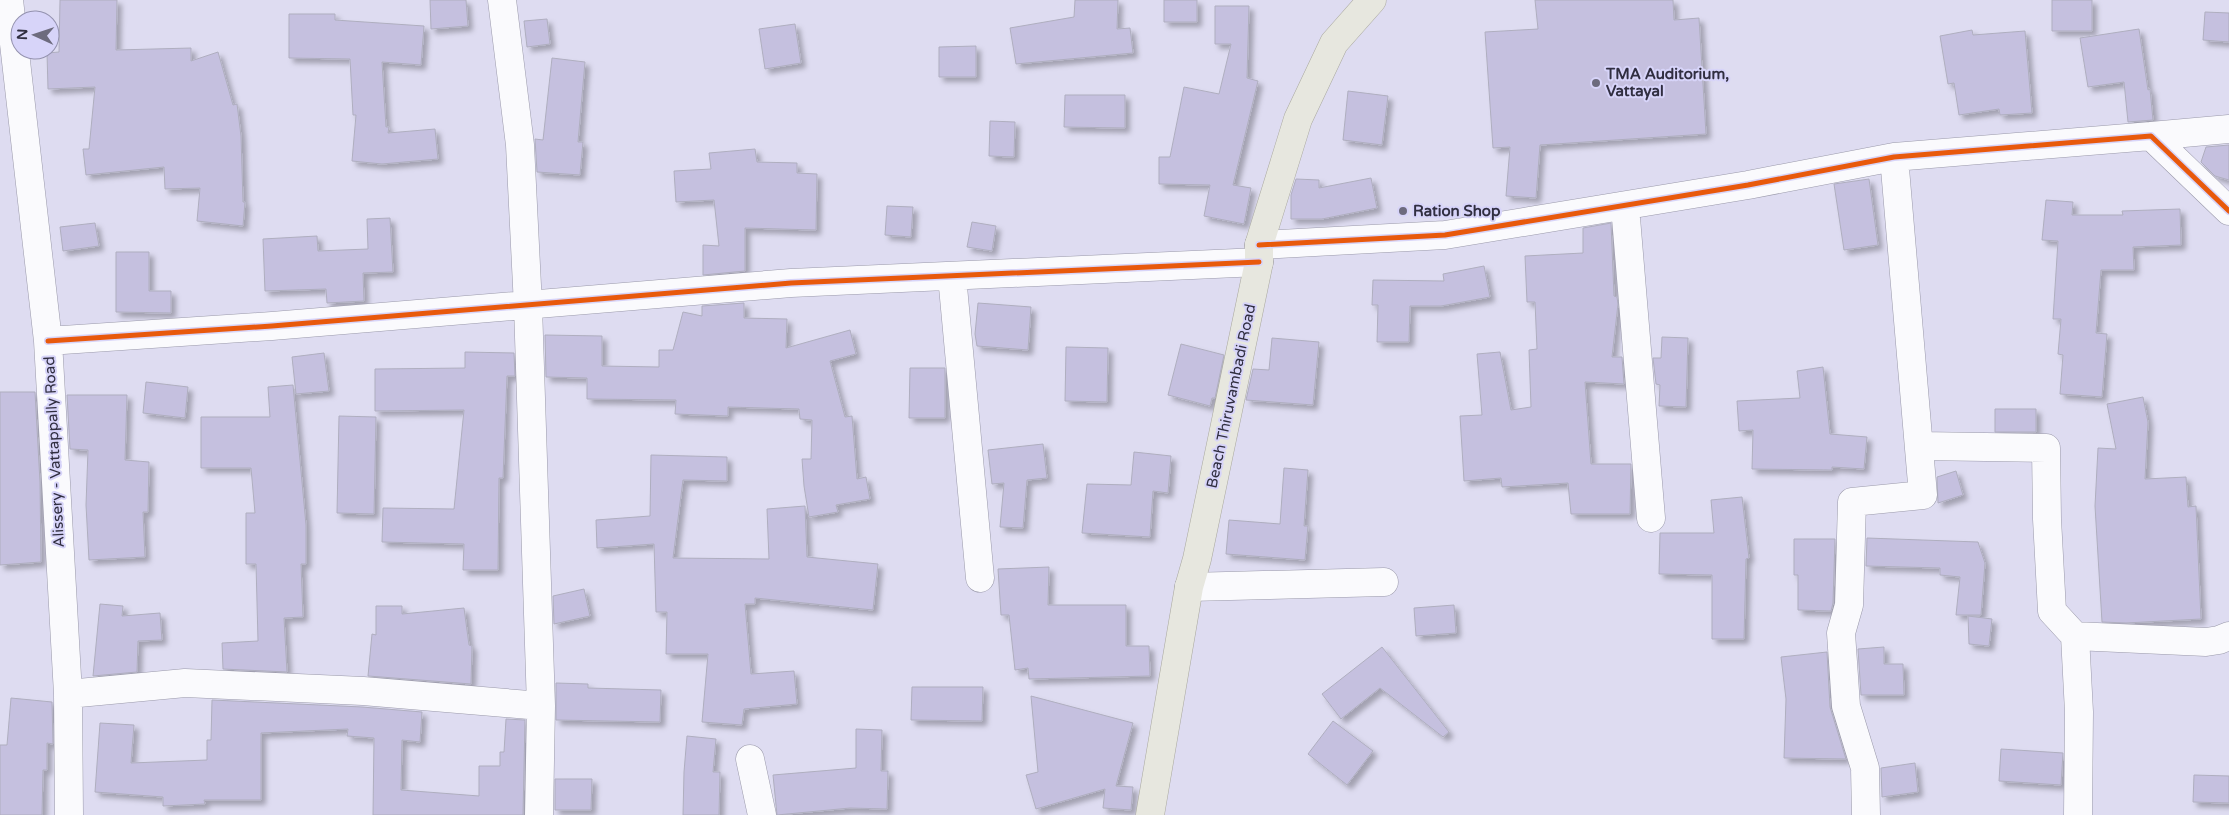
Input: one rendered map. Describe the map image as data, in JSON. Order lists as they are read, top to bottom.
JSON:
{
  "streets": {
    "main road": ["Beach Thiruvambadi Road"],
    "street": ["Alissery - Vattappally Road"]
  },
  "places": ["TMA Auditorium, Vattayal", "Ration Shop"],
  "north": "left"
}
